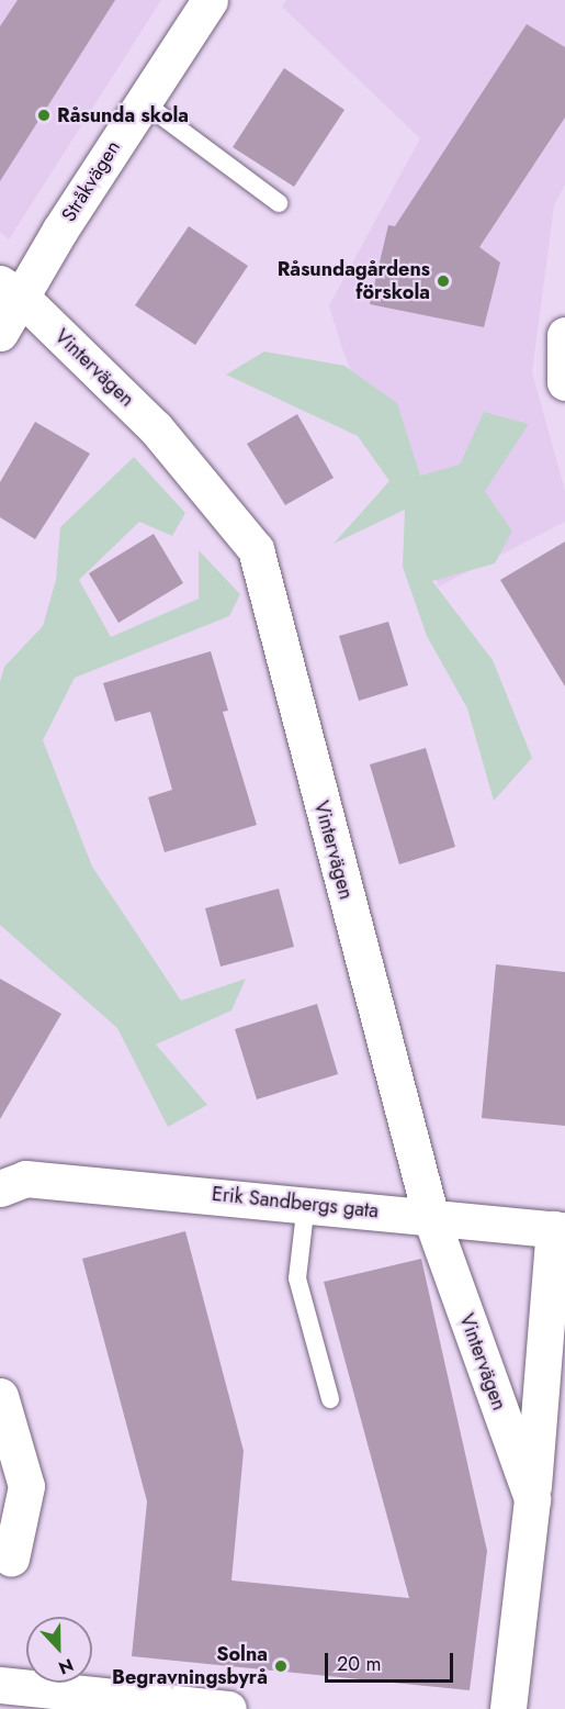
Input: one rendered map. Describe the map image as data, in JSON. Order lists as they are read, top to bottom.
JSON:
{
  "streets": {
    "street": ["Stråkvägen", "Vintervägen", "Erik Sandbergs gata"]
  },
  "crossings": [
    ["Stråkvägen", "Vintervägen"],
    ["Vintervägen", "Erik Sandbergs gata"]
  ],
  "places": ["Råsunda skola", "Råsundagårdens förskola", "Solna Begravningsbyrå"],
  "scale_bar": "20 m",
  "north": "bottom"
}
